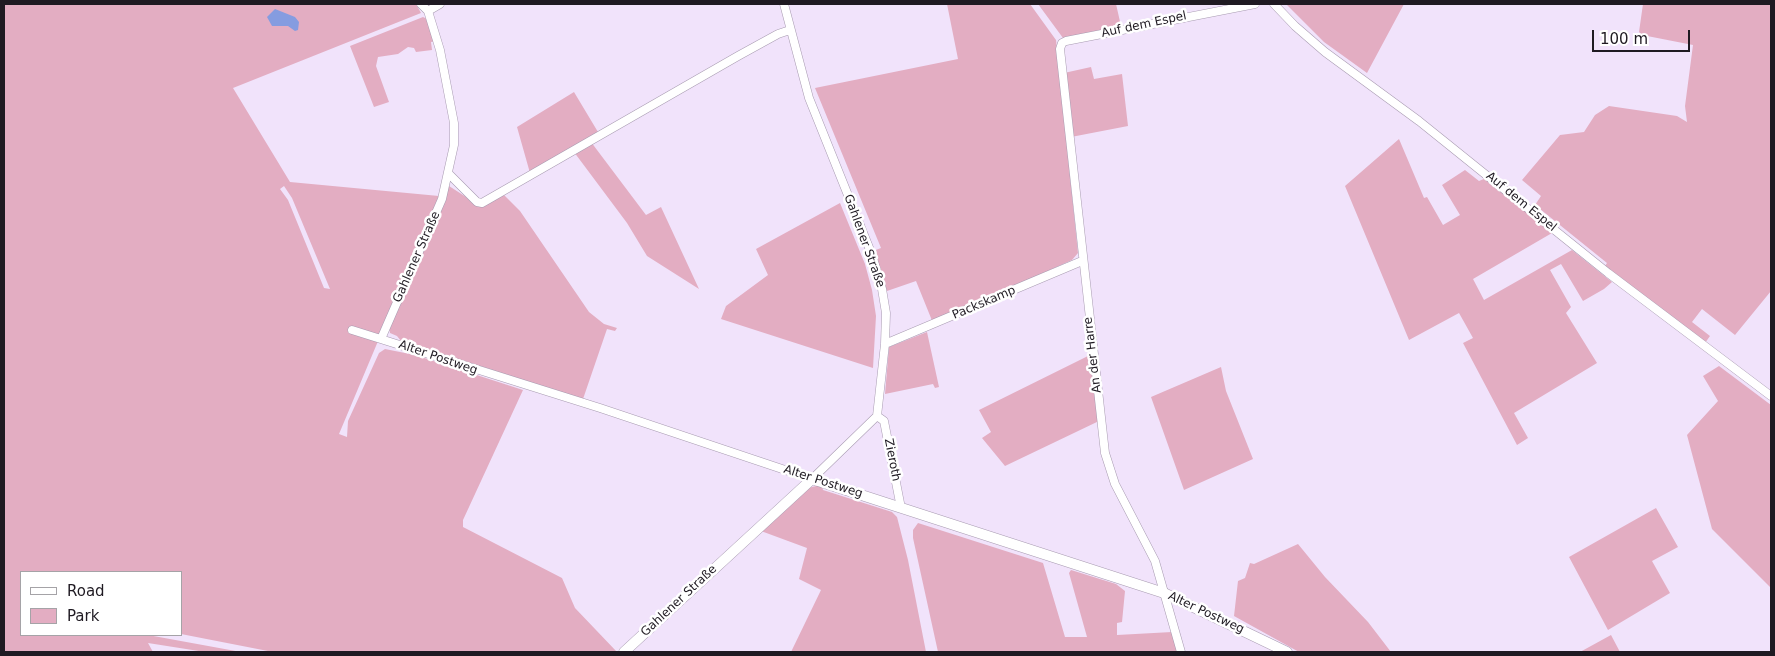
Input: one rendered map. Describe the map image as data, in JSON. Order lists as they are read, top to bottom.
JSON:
{
  "streets": {
    "main road": ["Gahlener Straße", "Alter Postweg"],
    "street": [
      "Auf dem Espel",
      "Packskamp",
      "An der Harre",
      "Zieroth"
    ]
  },
  "crossings": [
    ["Auf dem Espel", "An der Harre"],
    ["Gahlener Straße", "Packskamp"],
    ["Gahlener Straße", "Alter Postweg"],
    ["Gahlener Straße", "Zieroth"],
    ["Packskamp", "An der Harre"],
    ["An der Harre", "Alter Postweg"],
    ["Alter Postweg", "Zieroth"]
  ],
  "legend": ["Road", "Park"],
  "scale_bar": "100 m"
}
